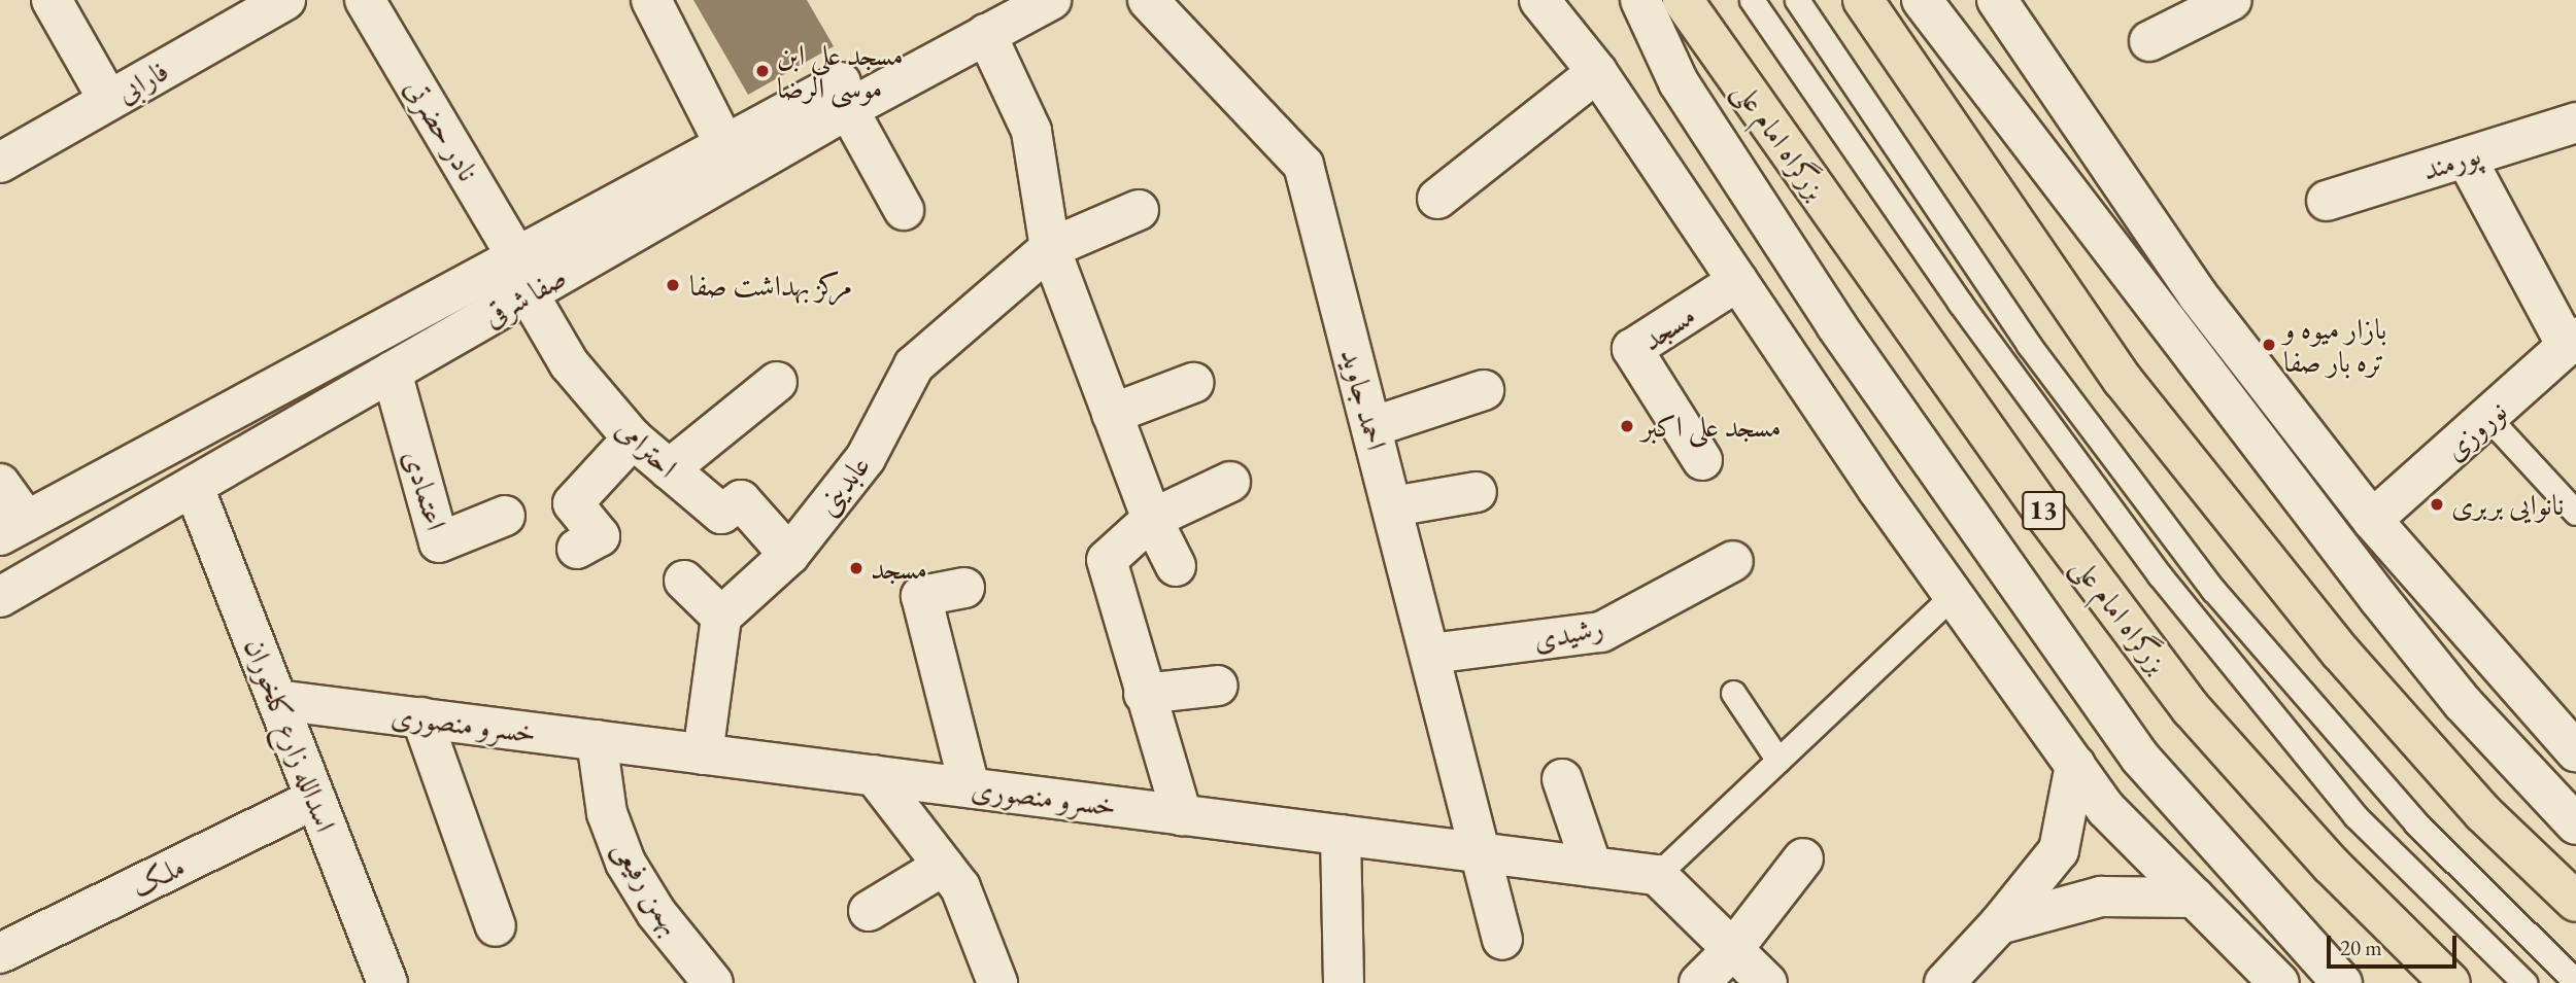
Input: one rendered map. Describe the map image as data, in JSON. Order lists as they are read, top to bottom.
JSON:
{
  "streets": {
    "highway": ["بزرگراه امام علی", "13"],
    "street": [
      "فارابی",
      "نادر حضرتی",
      "پورمند",
      "صفا شرقی",
      "مسجد",
      "احمد جاوید",
      "نوروزی",
      "احترامی",
      "عابدینی",
      "اعتمادی",
      "رشیدی",
      "خسرو منصوری",
      "اسدالله زارع کلخوران",
      "ملک",
      "بهمن رفیعی"
    ]
  },
  "crossings": [
    ["نادر حضرتی", "صفا شرقی"],
    ["نادر حضرتی", "احترامی"],
    ["صفا شرقی", "احترامی"],
    ["صفا شرقی", "اعتمادی"],
    ["صفا شرقی", "اسدالله زارع کلخوران"],
    ["احمد جاوید", "رشیدی"],
    ["احمد جاوید", "خسرو منصوری"],
    ["احترامی", "عابدینی"],
    ["خسرو منصوری", "اسدالله زارع کلخوران"],
    ["خسرو منصوری", "بهمن رفیعی"],
    ["اسدالله زارع کلخوران", "ملک"]
  ],
  "places": [
    "مسجد علی ابن موسی الرضا",
    "مرکز بهداشت صفا",
    "بازار میوه و تره بار صفا",
    "مسجد علی اکبر",
    "نانوایی بربری",
    "مسجد"
  ],
  "scale_bar": "20 m"
}
